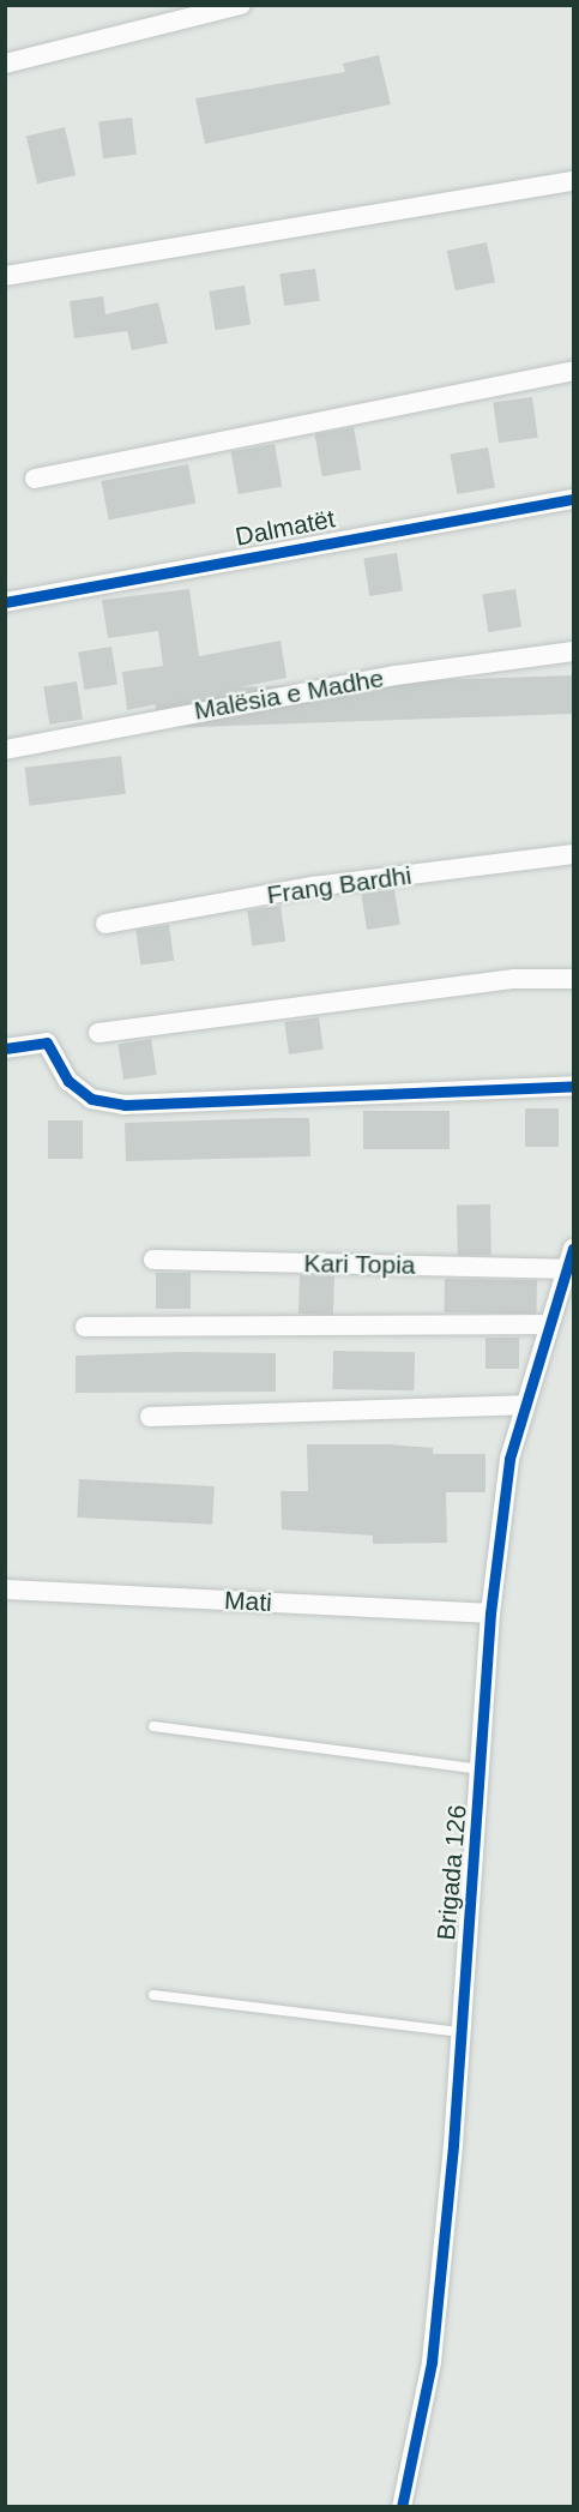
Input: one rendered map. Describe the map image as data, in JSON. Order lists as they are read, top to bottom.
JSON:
{
  "streets": {
    "street": [
      "Dalmatët",
      "Malësia e Madhe",
      "Frang Bardhi",
      "Kari Topia",
      "Mati",
      "Brigada 126"
    ]
  },
  "crossings": [
    ["Kari Topia", "Brigada 126"],
    ["Mati", "Brigada 126"]
  ]
}
